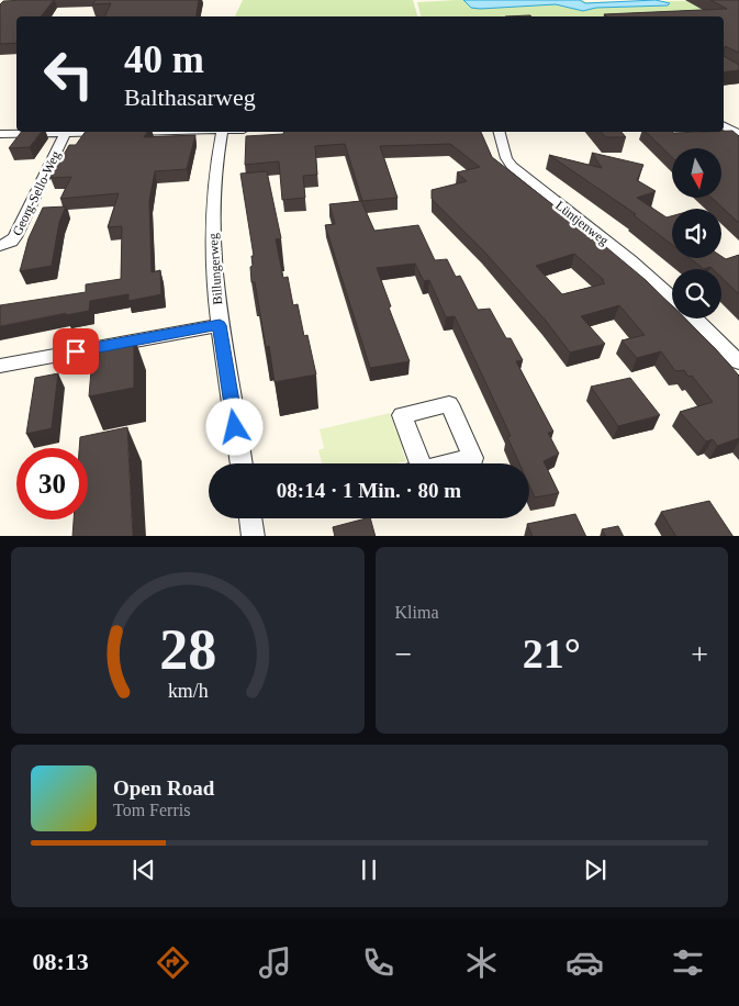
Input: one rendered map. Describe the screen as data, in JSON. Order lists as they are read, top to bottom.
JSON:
{
  "streets": {
    "street": ["Georg-Sello-Weg", "Lüntjenweg", "Billungerweg"]
  },
  "north": "bottom",
  "page": {
    "turn": ["40 m", "Balthasarweg"],
    "limit": "30",
    "trip": "08:14 · 1 Min. · 80 m",
    "tile": "Klima",
    "heat": ["−", "21°", "+"],
    "song": ["Open Road", "Tom Ferris"],
    "tabs": "08:13",
    "gauge": ["28", "km/h"]
  }
}
